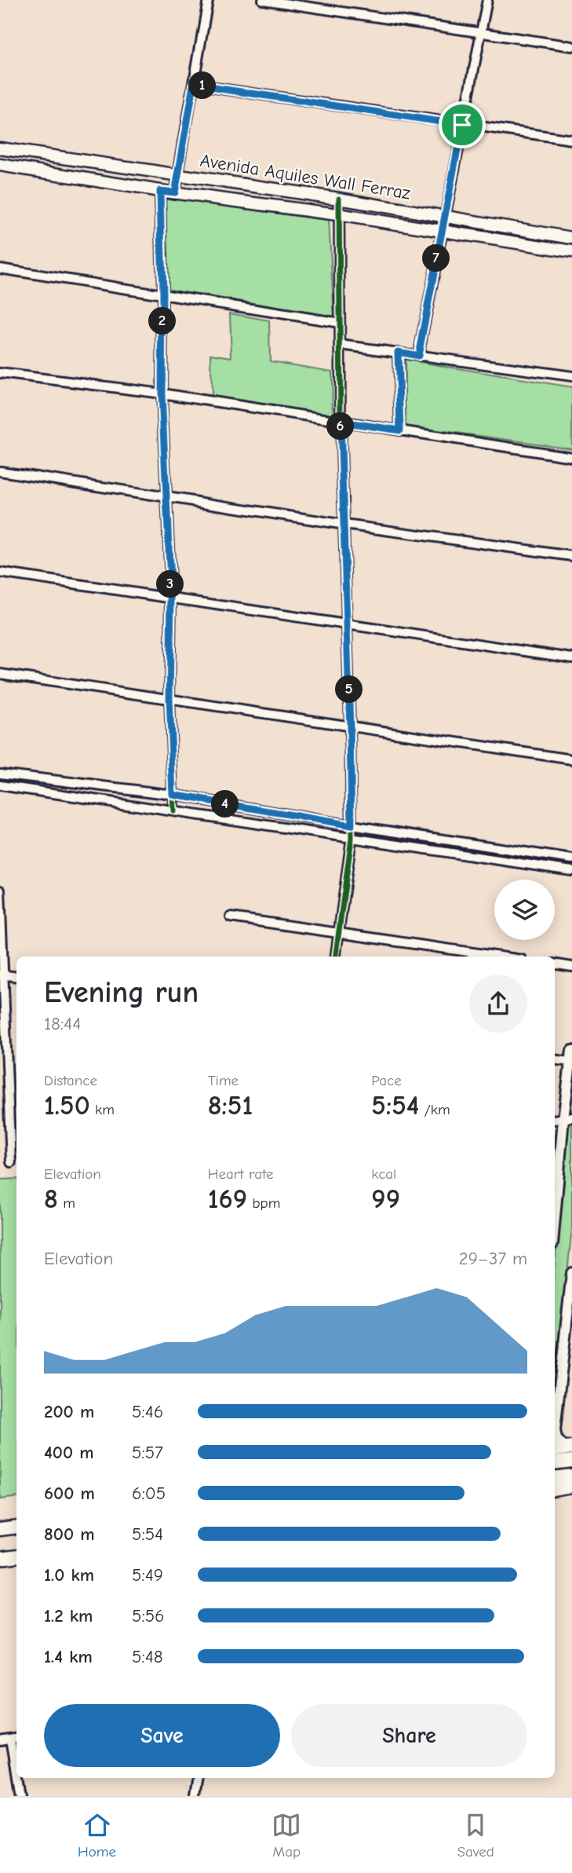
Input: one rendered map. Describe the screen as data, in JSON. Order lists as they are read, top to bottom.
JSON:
{
  "streets": {
    "main road": ["Avenida Aquiles Wall Ferraz"]
  },
  "page": {
    "pins": [
      "1",
      "7",
      "2",
      "6",
      "3",
      "5",
      "4"
    ],
    "heading": ["Evening run", "18:44"],
    "stats": [
      ["Distance", "1.50 km"],
      ["Time", "8:51"],
      ["Pace", "5:54 /km"],
      ["Elevation", "8 m"],
      ["Heart rate", "169 bpm"],
      ["kcal", "99"]
    ],
    "chart": ["Elevation", "29–37 m"],
    "list": [
      {
        "name": "200 m",
        "note": "5:46"
      },
      {
        "name": "400 m",
        "note": "5:57"
      },
      {
        "name": "600 m",
        "note": "6:05"
      },
      {
        "name": "800 m",
        "note": "5:54"
      },
      {
        "name": "1.0 km",
        "note": "5:49"
      },
      {
        "name": "1.2 km",
        "note": "5:56"
      },
      {
        "name": "1.4 km",
        "note": "5:48"
      }
    ],
    "buttons": ["Save", "Share"],
    "tabs": ["Home", "Map", "Saved"]
  }
}
